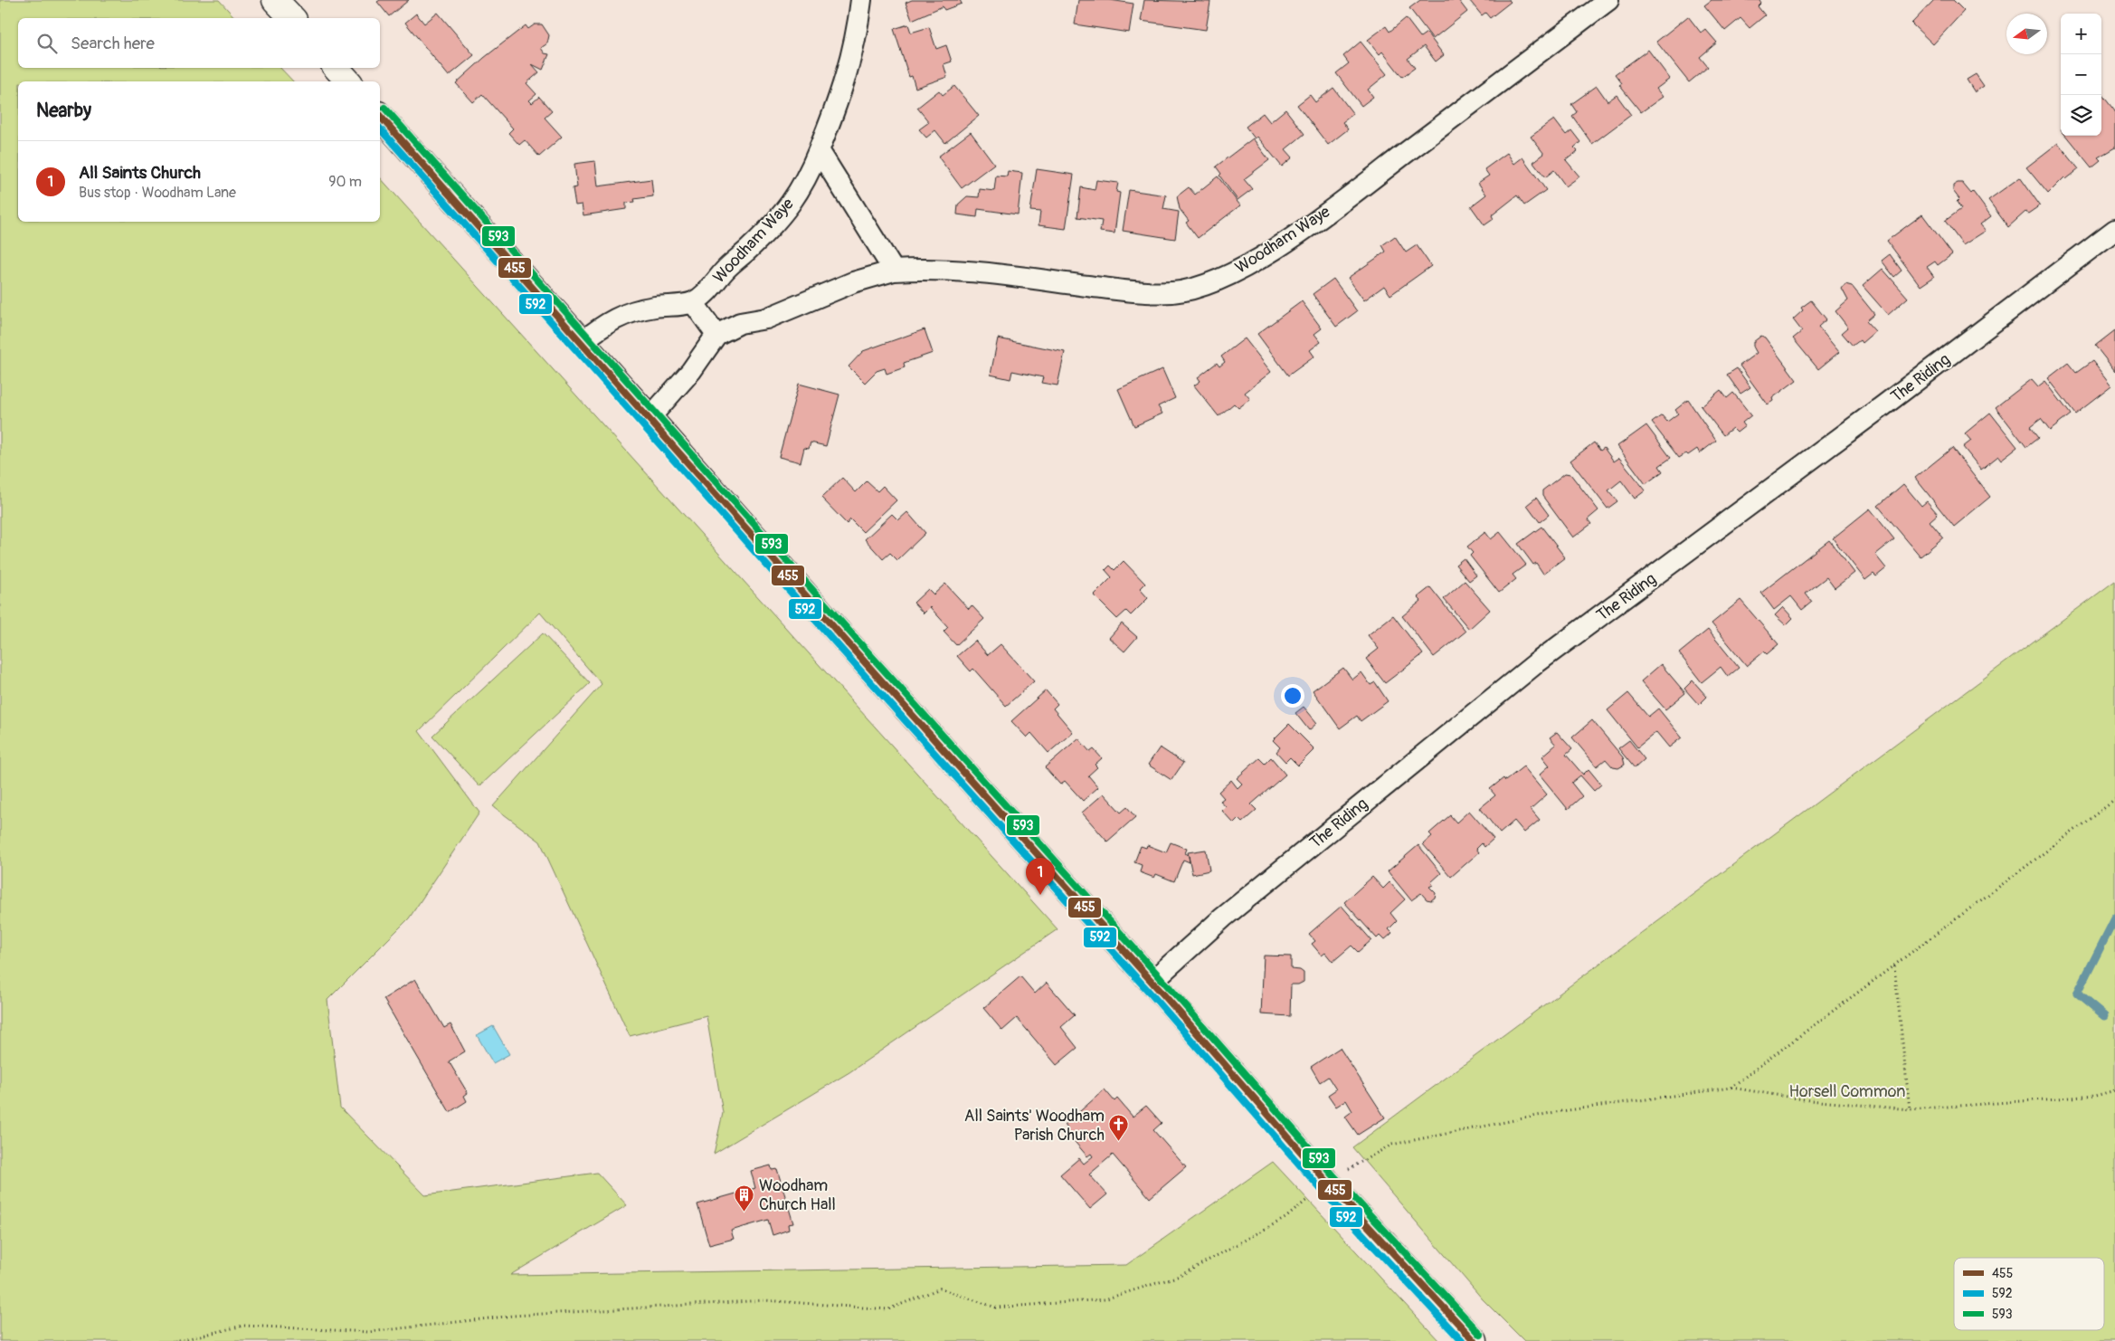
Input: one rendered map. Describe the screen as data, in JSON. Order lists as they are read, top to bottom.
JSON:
{
  "streets": {
    "street": ["Woodham Waye", "The Riding"]
  },
  "parks": ["Horsell Common"],
  "places": {
    "church": ["All Saints' Woodham Parish Church"],
    "building": ["Woodham Church Hall"]
  },
  "lines": ["transit line 593", "transit line 455", "transit line 592"],
  "legend": ["455", "592", "593"],
  "north": "left",
  "page": {
    "map_buttons": ["+", "−"],
    "search": "Search here",
    "heading": "Nearby",
    "list": [
      {
        "mark": "1",
        "name": "All Saints Church",
        "note": "Bus stop · Woodham Lane",
        "value": "90 m"
      }
    ],
    "pins": "1"
  }
}
